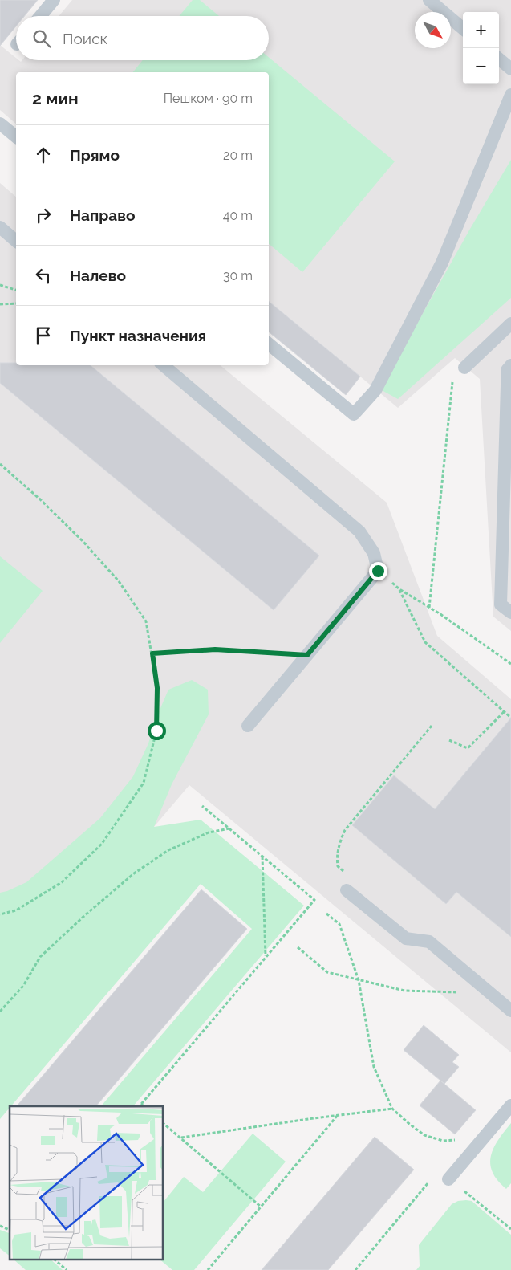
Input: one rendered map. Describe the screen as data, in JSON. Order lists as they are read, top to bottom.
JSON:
{
  "north": "bottom right",
  "page": {
    "map_buttons": ["+", "−"],
    "search": "Поиск",
    "heading": ["2 мин", "Пешком · 90 m"],
    "list": [
      ["Прямо", "20 m"],
      ["Направо", "40 m"],
      ["Налево", "30 m"],
      "Пункт назначения"
    ]
  }
}
